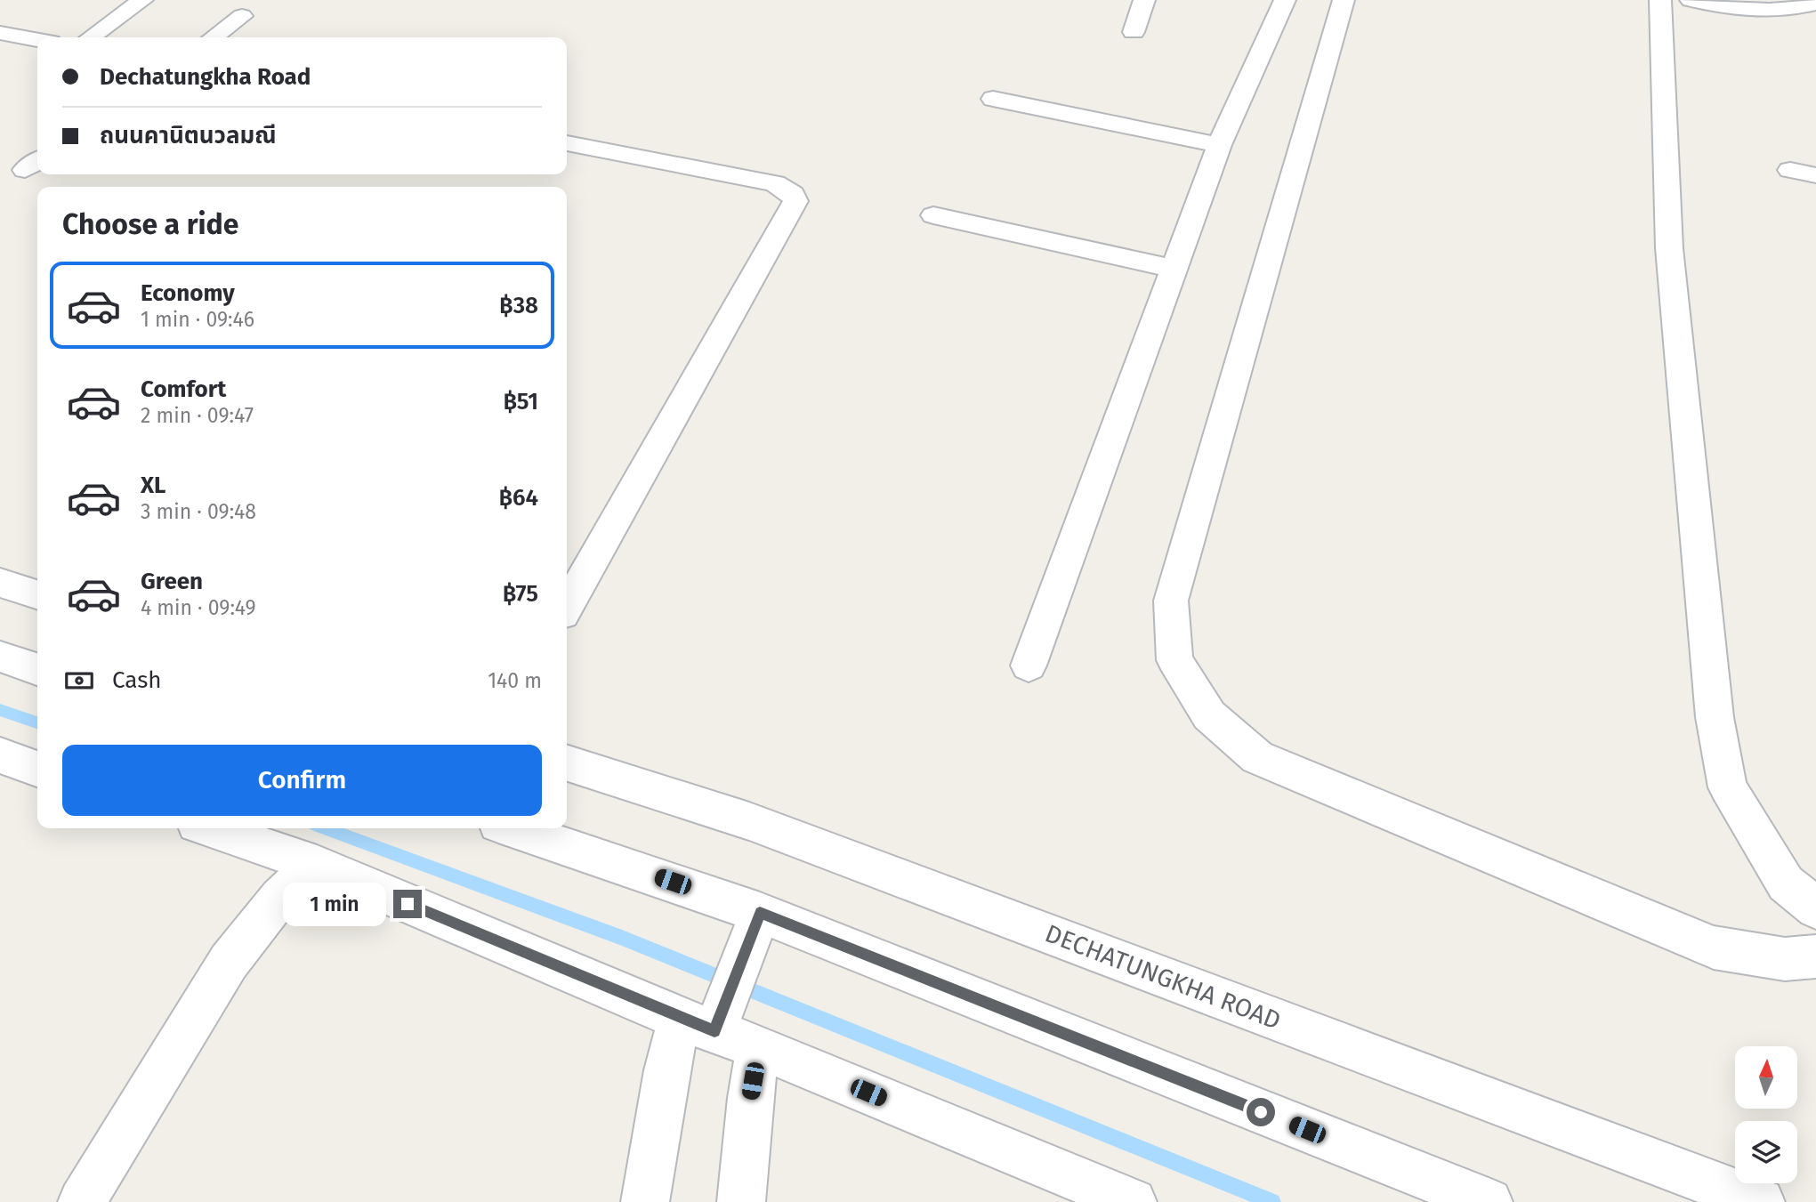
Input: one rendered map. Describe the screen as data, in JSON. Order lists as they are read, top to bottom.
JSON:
{
  "streets": {
    "street": ["DECHATUNGKHA ROAD"]
  },
  "north": "top",
  "page": {
    "banner": ["Dechatungkha Road", "ถนนคานิตนวลมณี"],
    "heading": "Choose a ride",
    "list": [
      {
        "name": "Economy",
        "note": "1 min · 09:46",
        "value": "฿38"
      },
      {
        "name": "Comfort",
        "note": "2 min · 09:47",
        "value": "฿51"
      },
      {
        "name": "XL",
        "note": "3 min · 09:48",
        "value": "฿64"
      },
      {
        "name": "Green",
        "note": "4 min · 09:49",
        "value": "฿75"
      }
    ],
    "pay": ["Cash", "140 m"],
    "buttons": "Confirm",
    "bubble": "1 min"
  }
}
